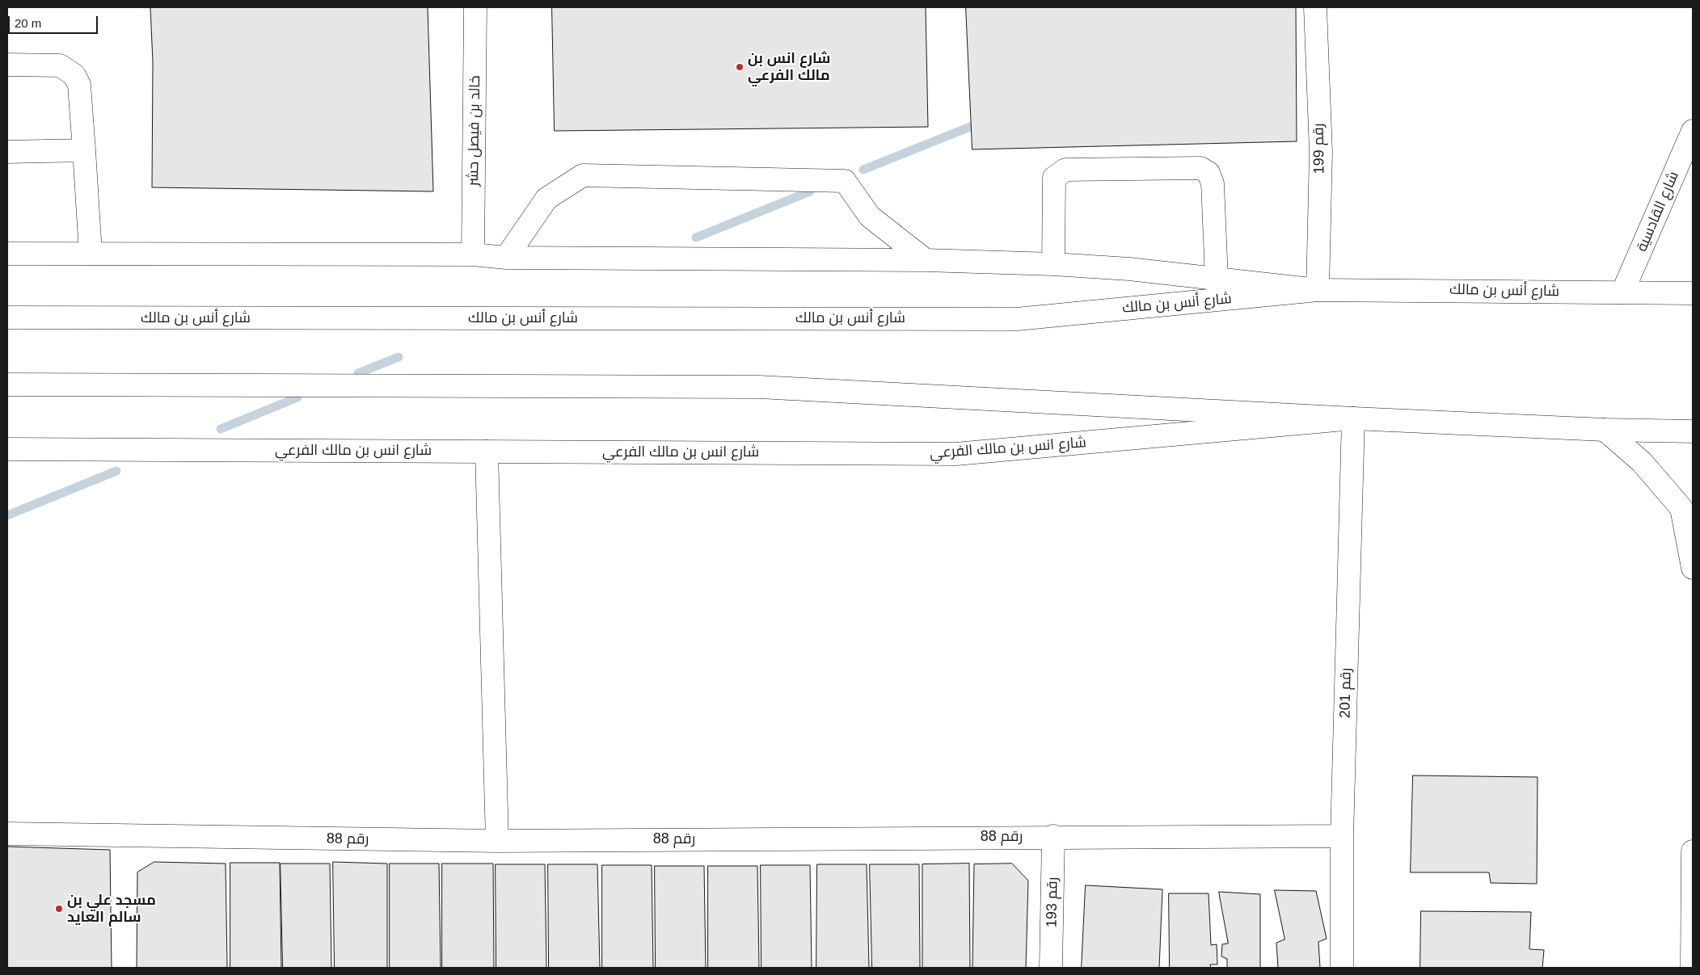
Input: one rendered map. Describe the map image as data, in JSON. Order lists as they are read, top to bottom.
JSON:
{
  "streets": {
    "street": [
      "خالد بن فيصل حشر",
      "رقم 199",
      "شارع القادسية",
      "شارع أنس بن مالك",
      "شارع انس بن مالك الفرعي",
      "رقم 201",
      "رقم 88",
      "رقم 193"
    ]
  },
  "crossings": [
    ["رقم 199", "شارع أنس بن مالك"],
    ["شارع القادسية", "شارع أنس بن مالك"],
    ["شارع انس بن مالك الفرعي", "رقم 201"],
    ["رقم 201", "رقم 88"],
    ["رقم 88", "رقم 193"]
  ],
  "places": ["شارع انس بن مالك الفرعي", "مسجد علي بن سالم العايد"],
  "scale_bar": "20 m"
}
